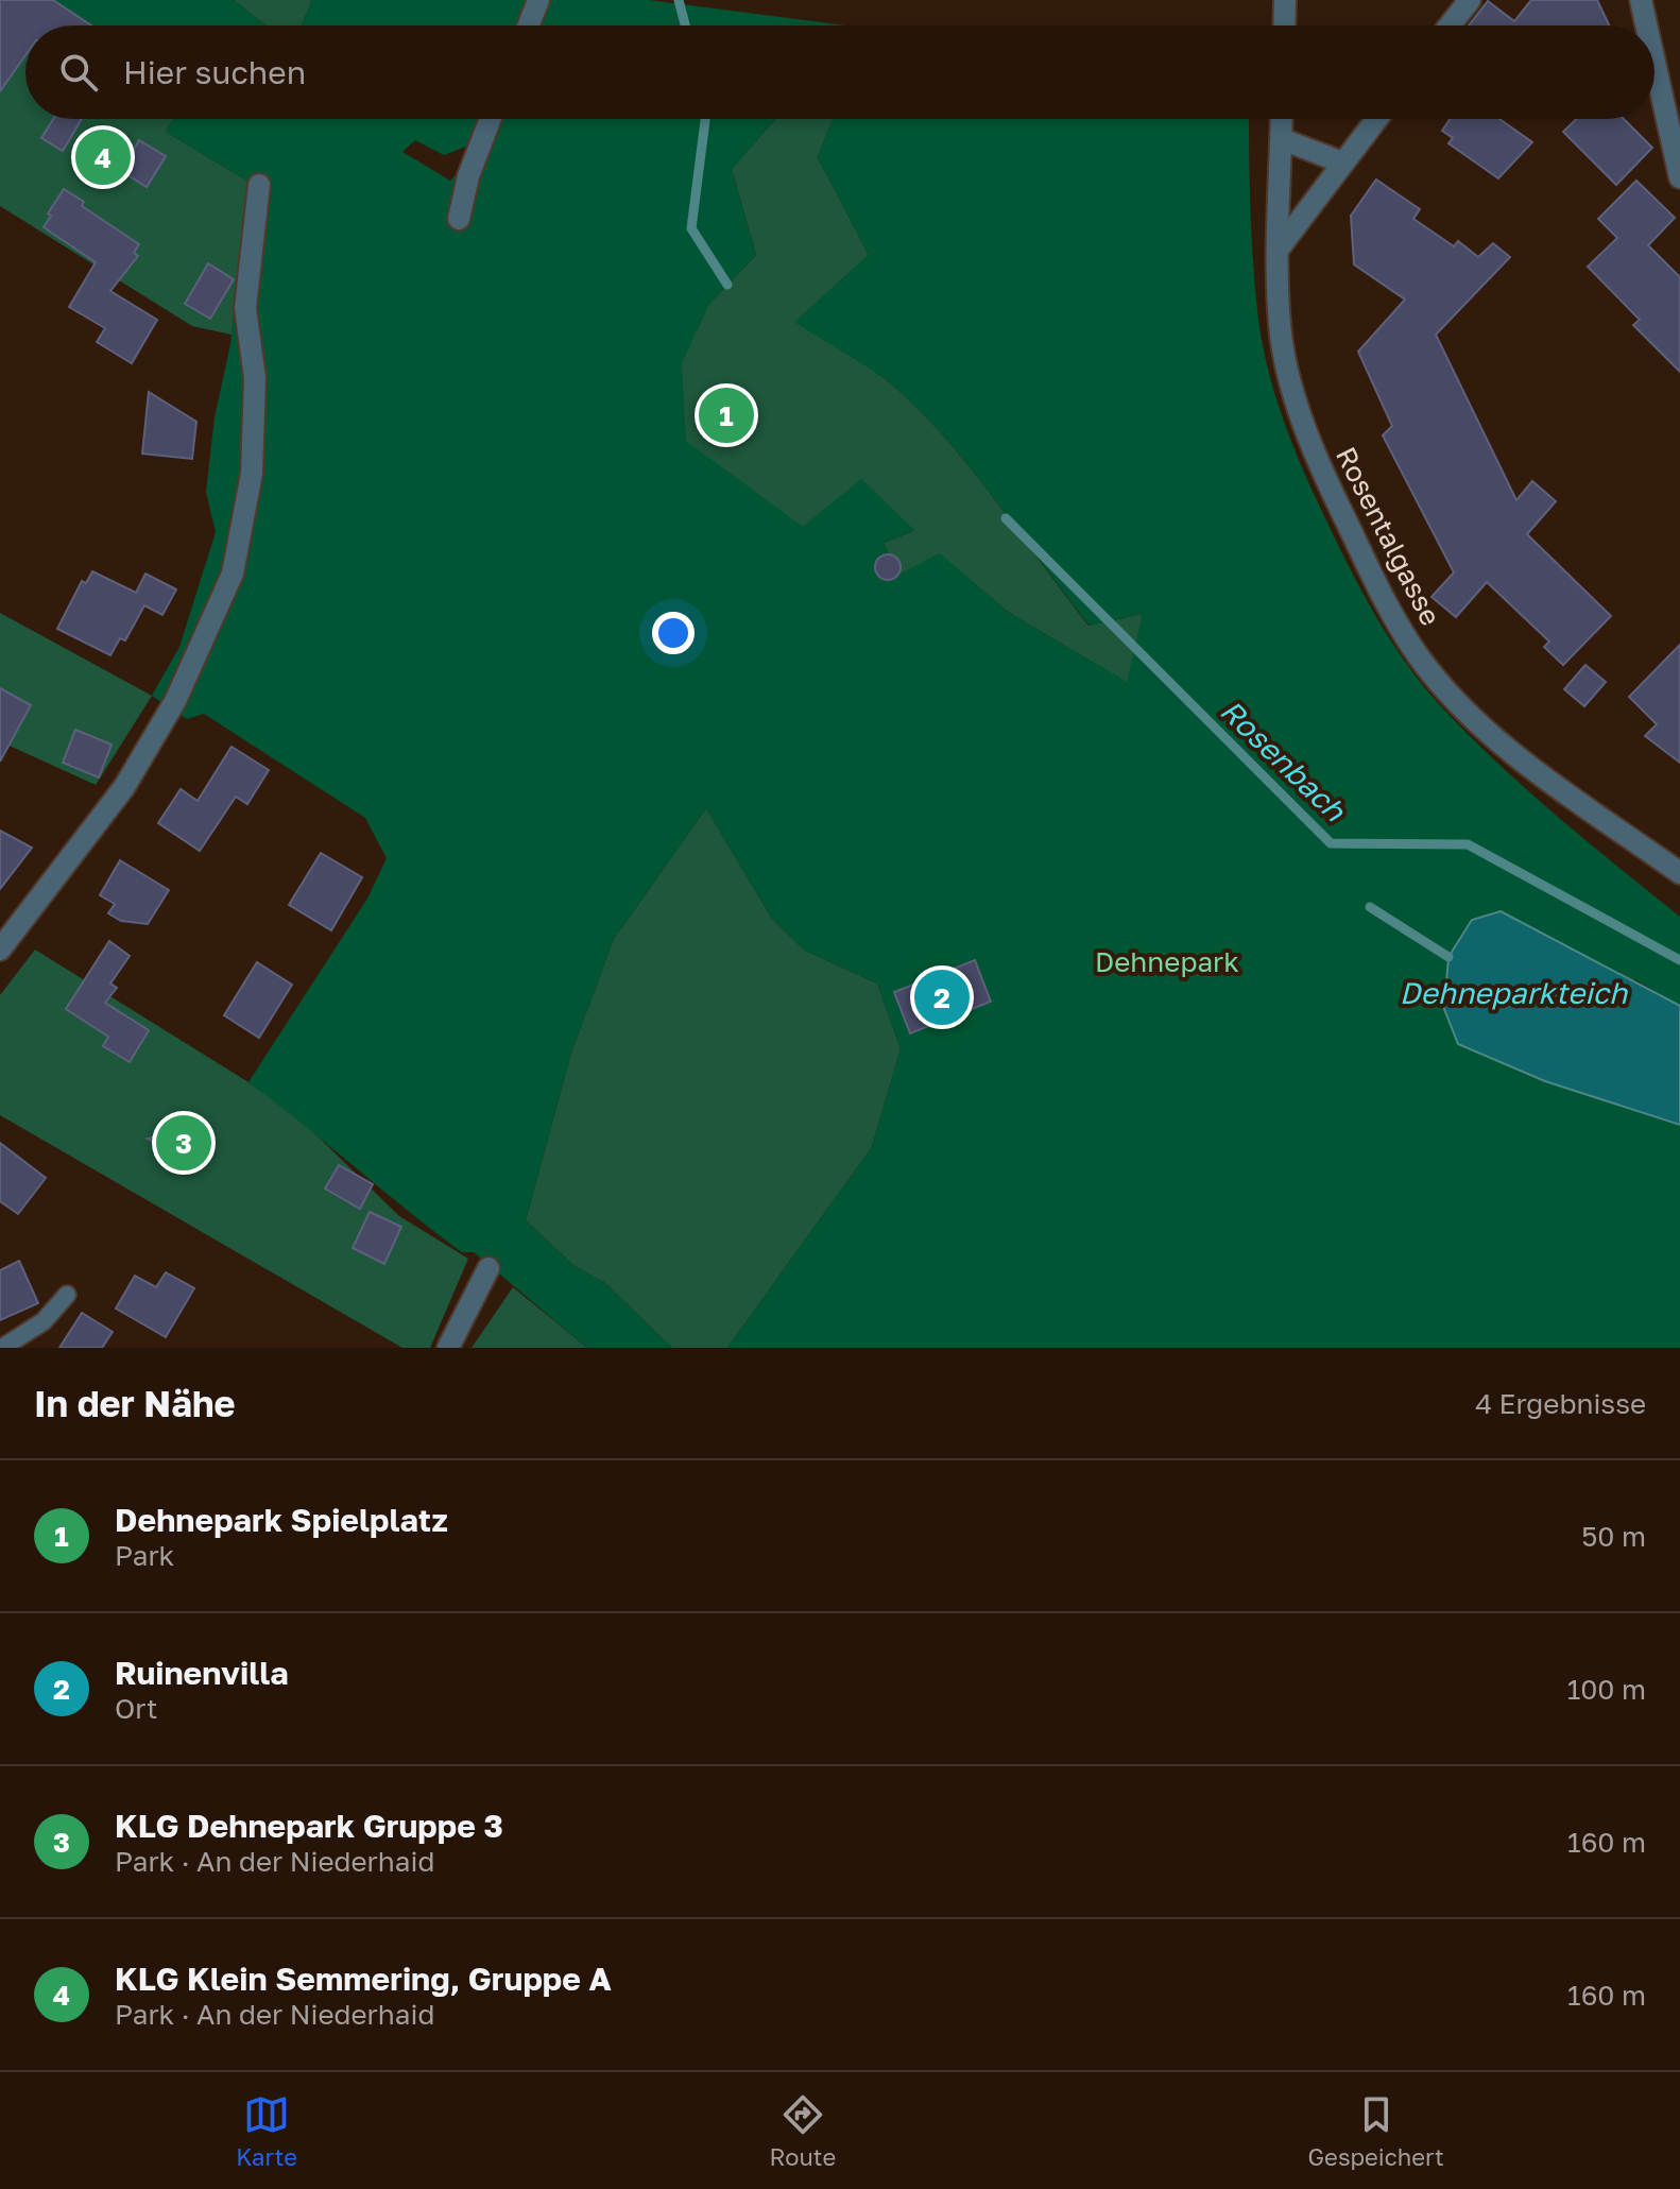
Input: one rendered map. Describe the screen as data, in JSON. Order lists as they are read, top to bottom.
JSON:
{
  "streets": {
    "street": ["Rosentalgasse"]
  },
  "water": ["Rosenbach", "Dehneparkteich"],
  "parks": ["Dehnepark"],
  "page": {
    "search": "Hier suchen",
    "pins": [
      "4",
      "1",
      "2",
      "3"
    ],
    "heading": ["In der Nähe", "4 Ergebnisse"],
    "list": [
      {
        "mark": "1",
        "name": "Dehnepark Spielplatz",
        "note": "Park",
        "value": "50 m"
      },
      {
        "mark": "2",
        "name": "Ruinenvilla",
        "note": "Ort",
        "value": "100 m"
      },
      {
        "mark": "3",
        "name": "KLG Dehnepark Gruppe 3",
        "note": "Park · An der Niederhaid",
        "value": "160 m"
      },
      {
        "mark": "4",
        "name": "KLG Klein Semmering, Gruppe A",
        "note": "Park · An der Niederhaid",
        "value": "160 m"
      }
    ],
    "nav": ["Karte", "Route", "Gespeichert"]
  }
}
